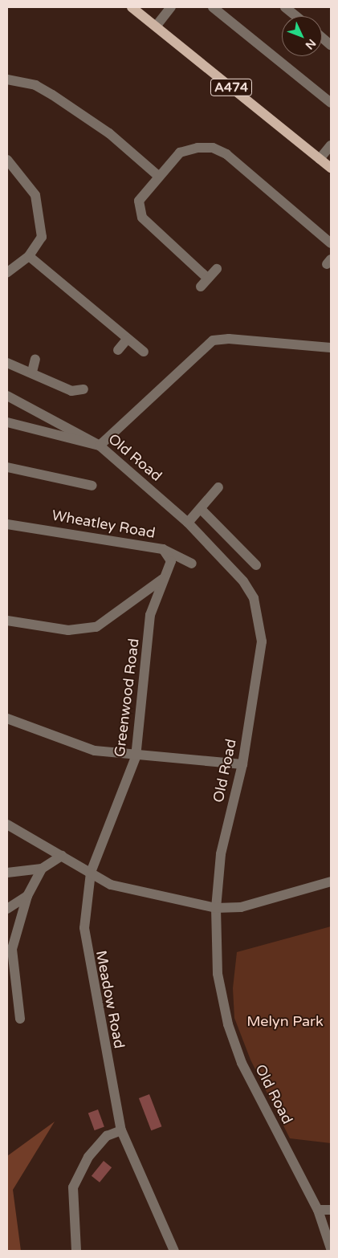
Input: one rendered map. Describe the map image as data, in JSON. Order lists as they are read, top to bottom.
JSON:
{
  "streets": {
    "main road": ["A474"],
    "street": [
      "Old Road",
      "Wheatley Road",
      "Greenwood Road",
      "Meadow Road"
    ]
  },
  "crossings": [
    ["Wheatley Road", "Greenwood Road"],
    ["Greenwood Road", "Meadow Road"]
  ],
  "parks": ["Melyn Park"],
  "north": "bottom right"
}
